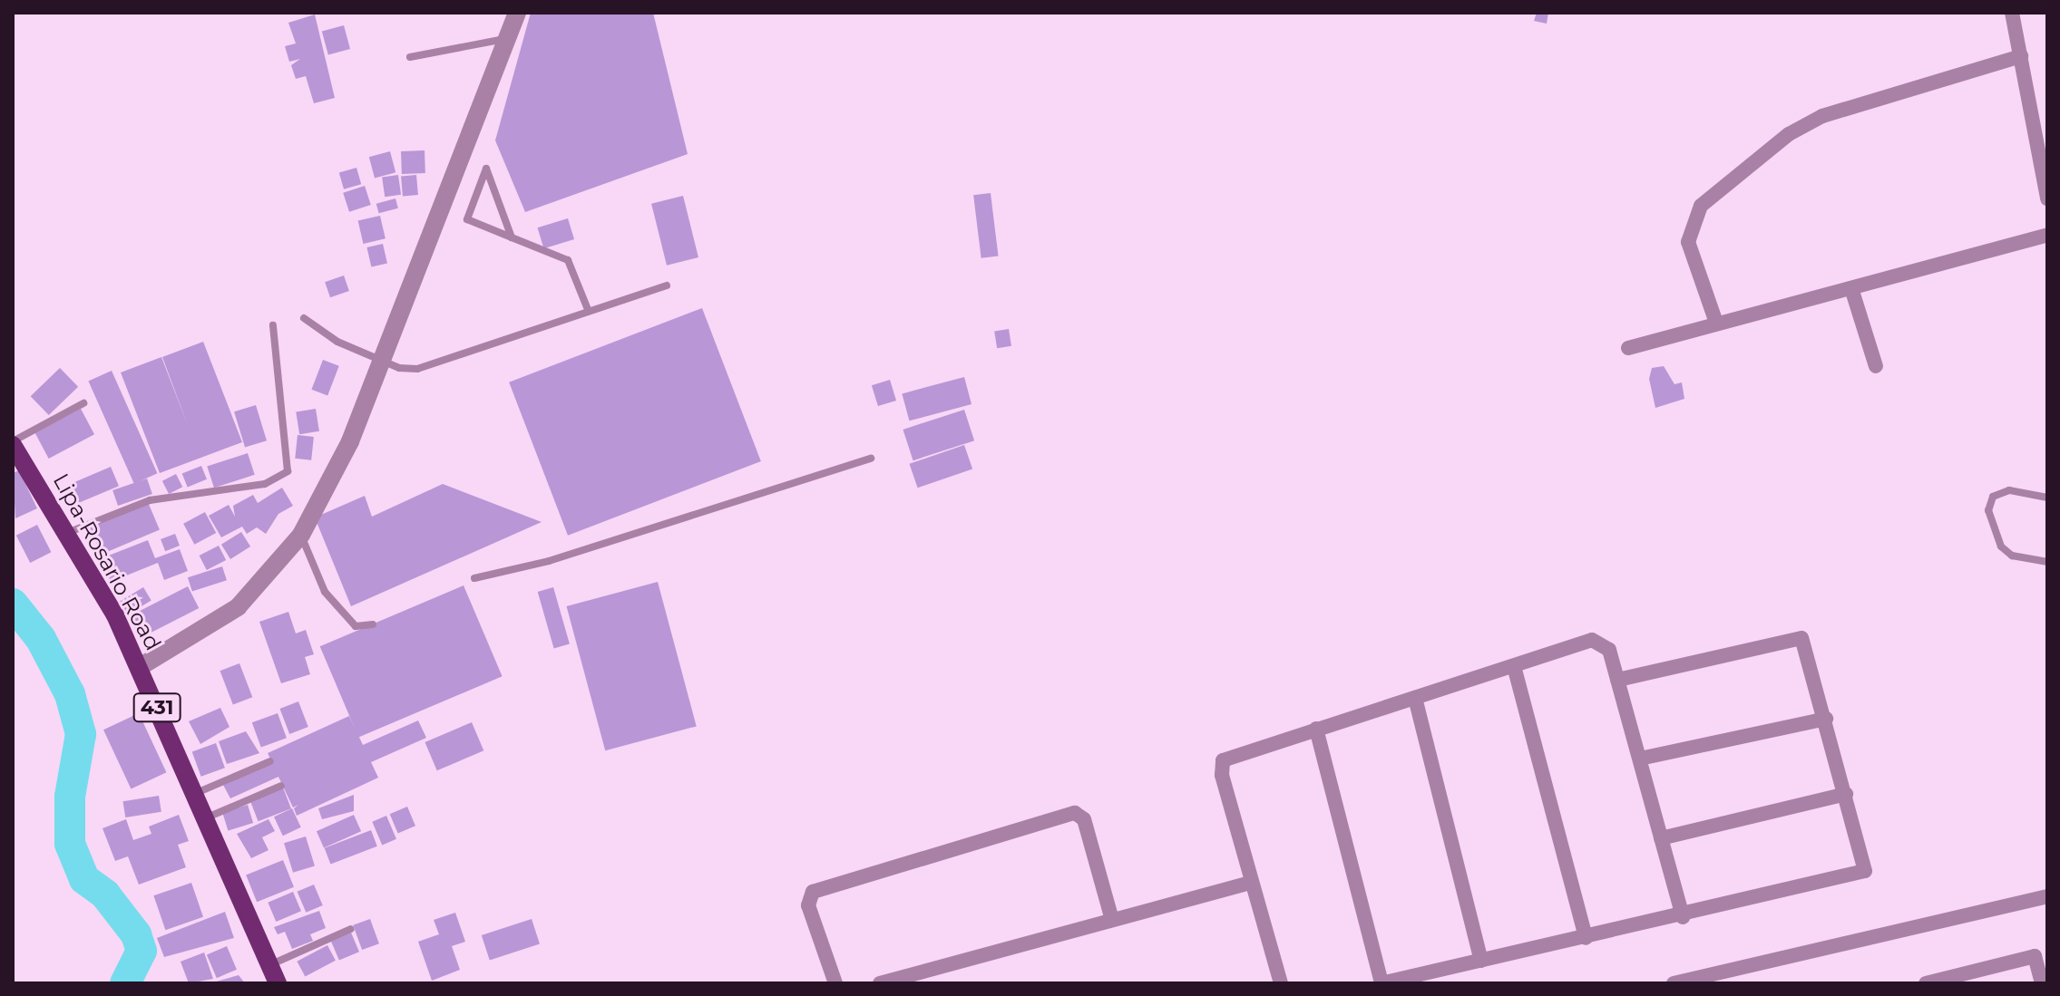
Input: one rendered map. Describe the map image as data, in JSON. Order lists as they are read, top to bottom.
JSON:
{
  "streets": {
    "main road": ["Lipa-Rosario Road", "431"]
  }
}
